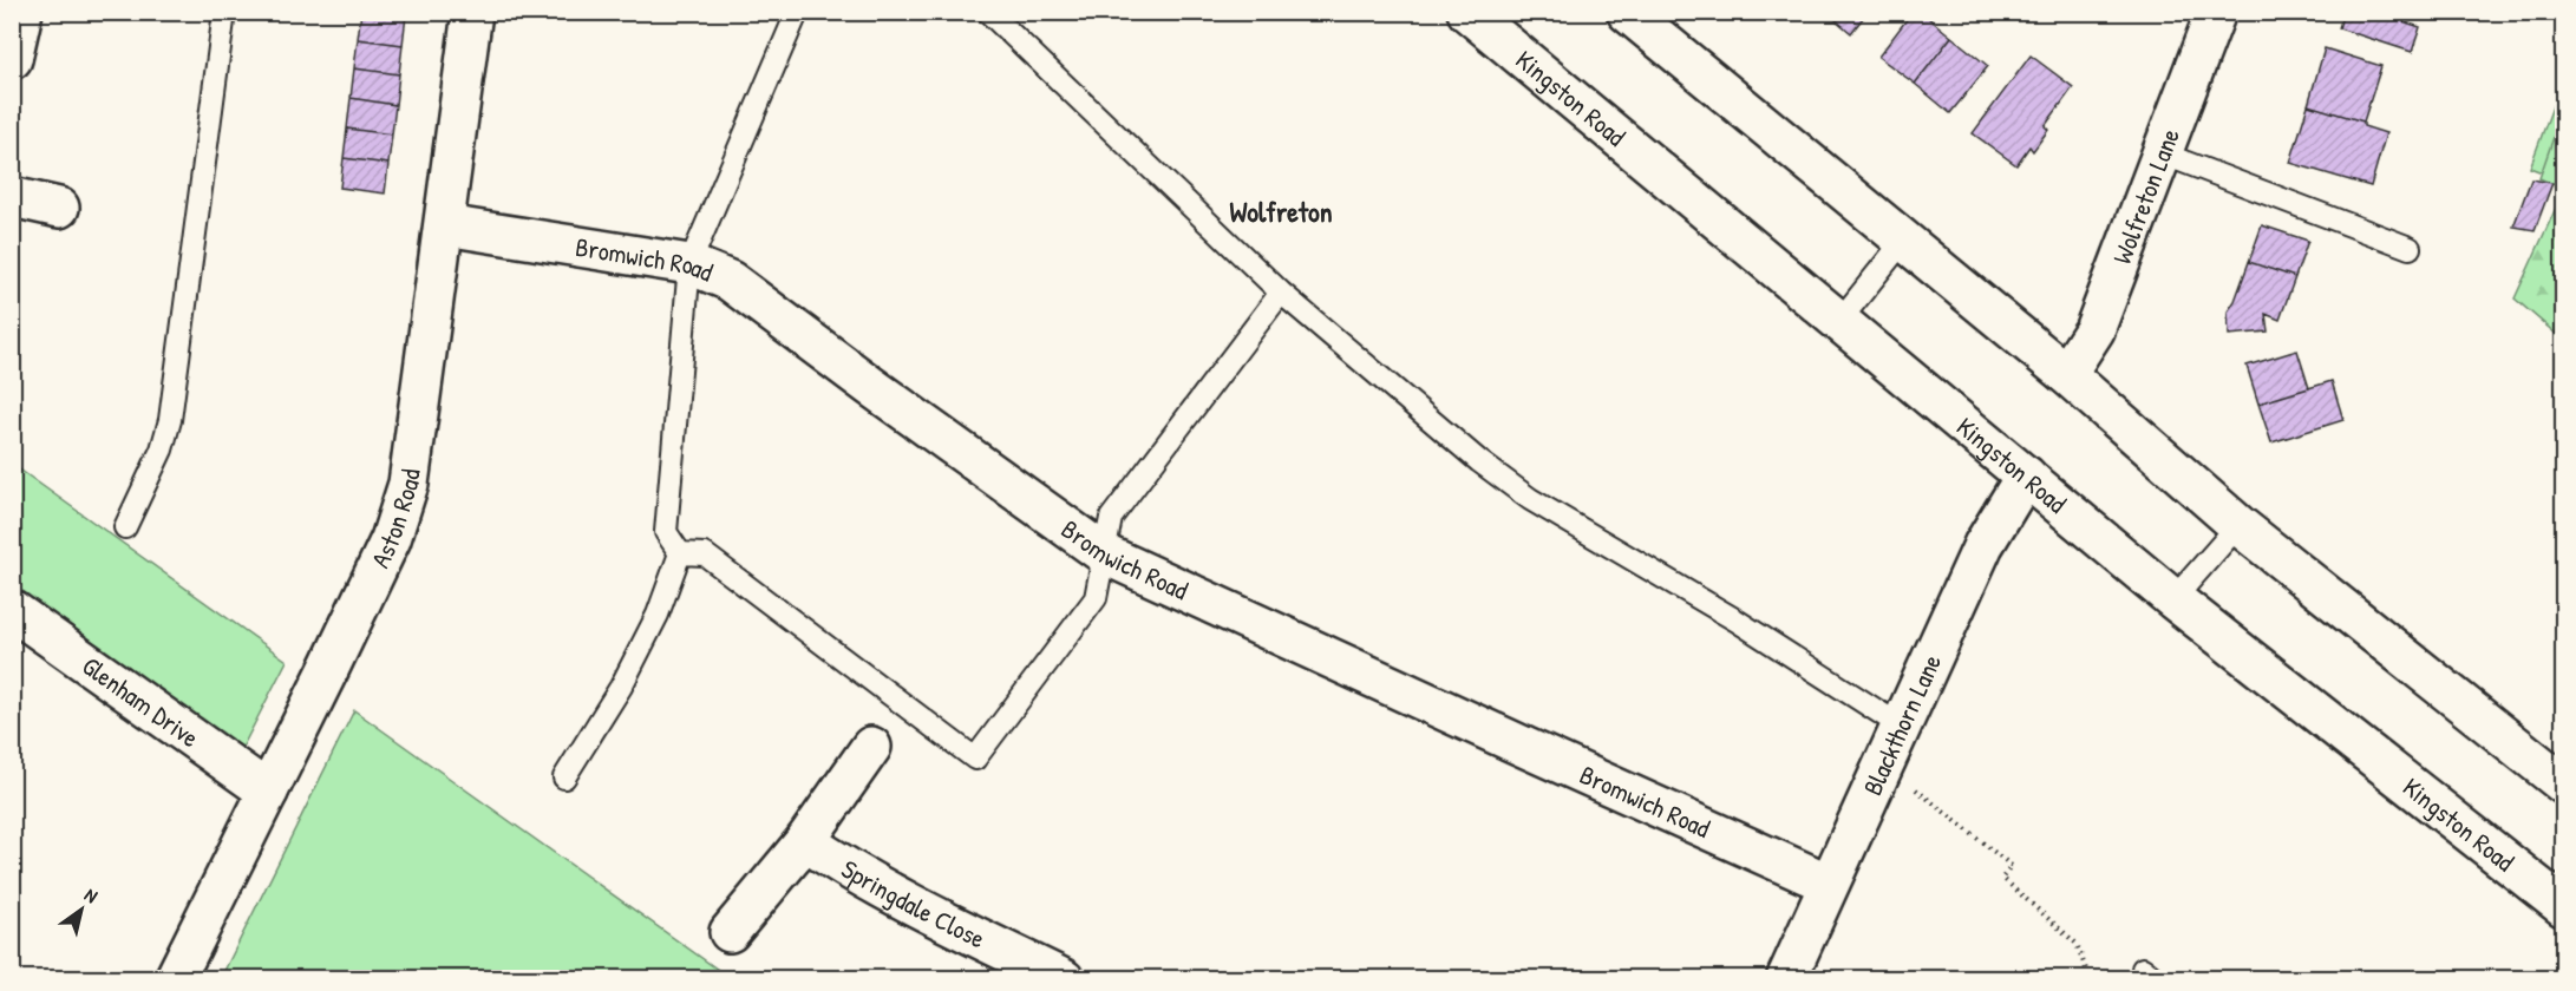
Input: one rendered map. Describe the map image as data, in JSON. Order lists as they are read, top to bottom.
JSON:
{
  "streets": {
    "street": [
      "Kingston Road",
      "Wolfreton Lane",
      "Bromwich Road",
      "Aston Road",
      "Glenham Drive",
      "Blackthorn Lane",
      "Springdale Close"
    ]
  },
  "crossings": [
    ["Kingston Road", "Blackthorn Lane"],
    ["Bromwich Road", "Aston Road"],
    ["Bromwich Road", "Blackthorn Lane"],
    ["Aston Road", "Glenham Drive"]
  ],
  "districts": ["Wolfreton"],
  "north": "top right"
}
